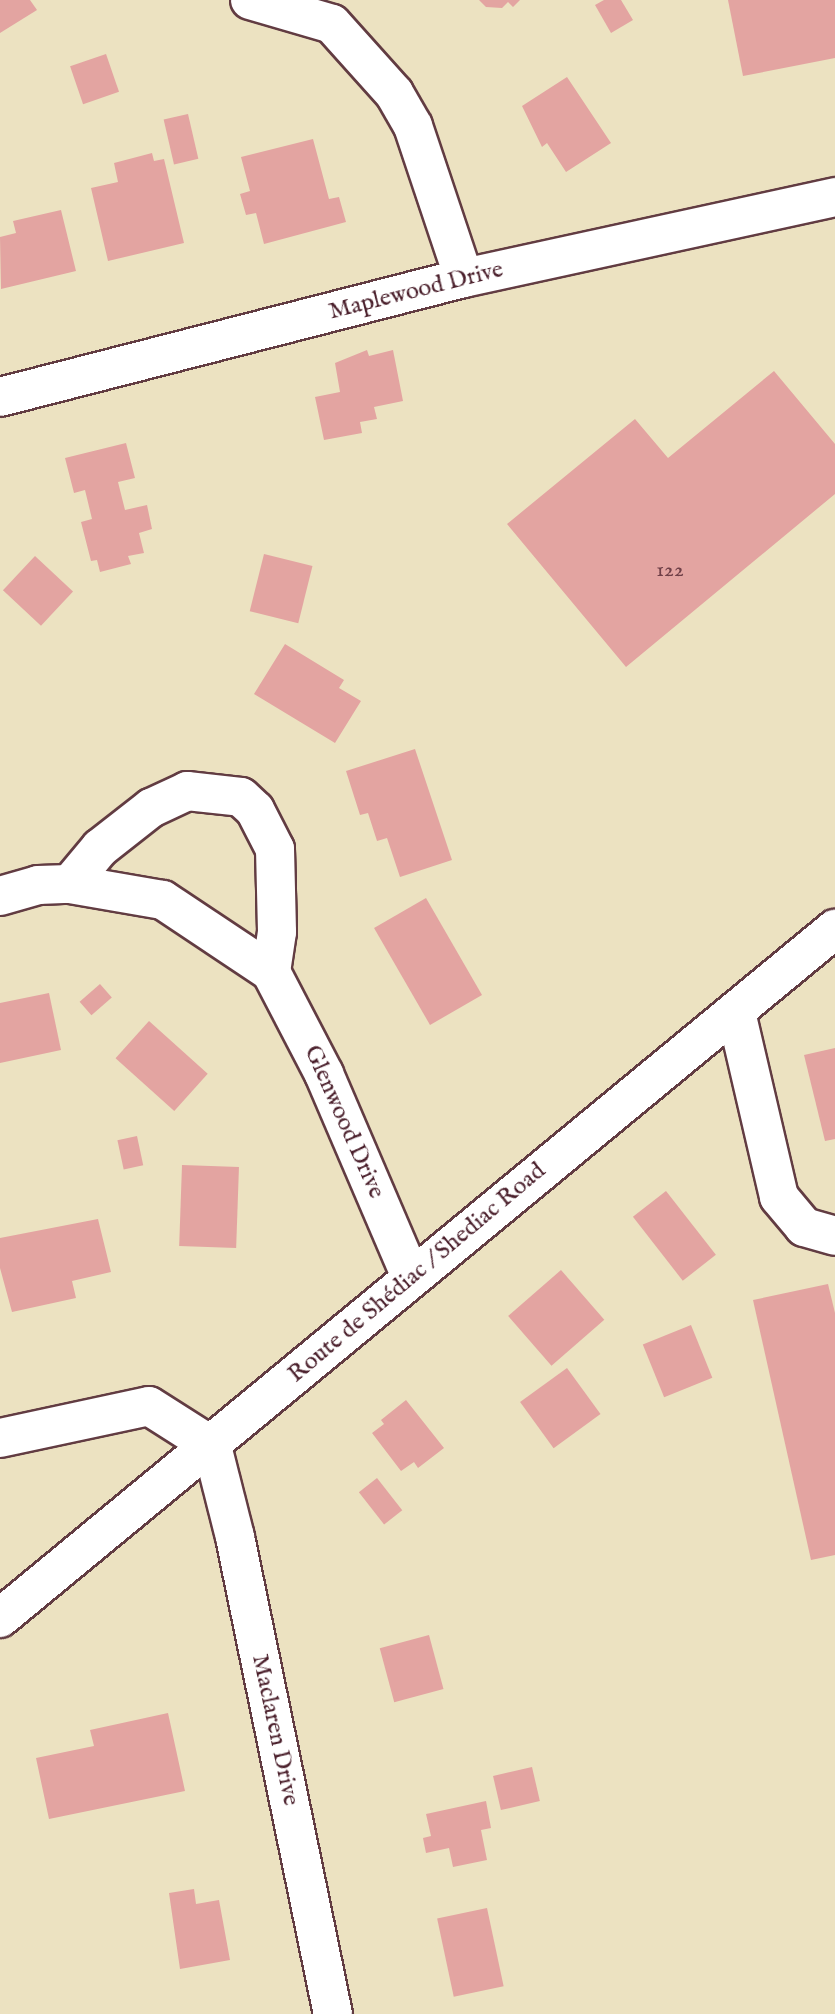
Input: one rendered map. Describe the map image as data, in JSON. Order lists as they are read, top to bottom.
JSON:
{
  "streets": {
    "street": [
      "Maplewood Drive",
      "Glenwood Drive",
      "Route de Shédiac / Shediac Road",
      "Maclaren Drive"
    ]
  },
  "crossings": [
    ["Glenwood Drive", "Route de Shédiac / Shediac Road"],
    ["Route de Shédiac / Shediac Road", "Maclaren Drive"]
  ],
  "house_numbers": ["122"]
}
